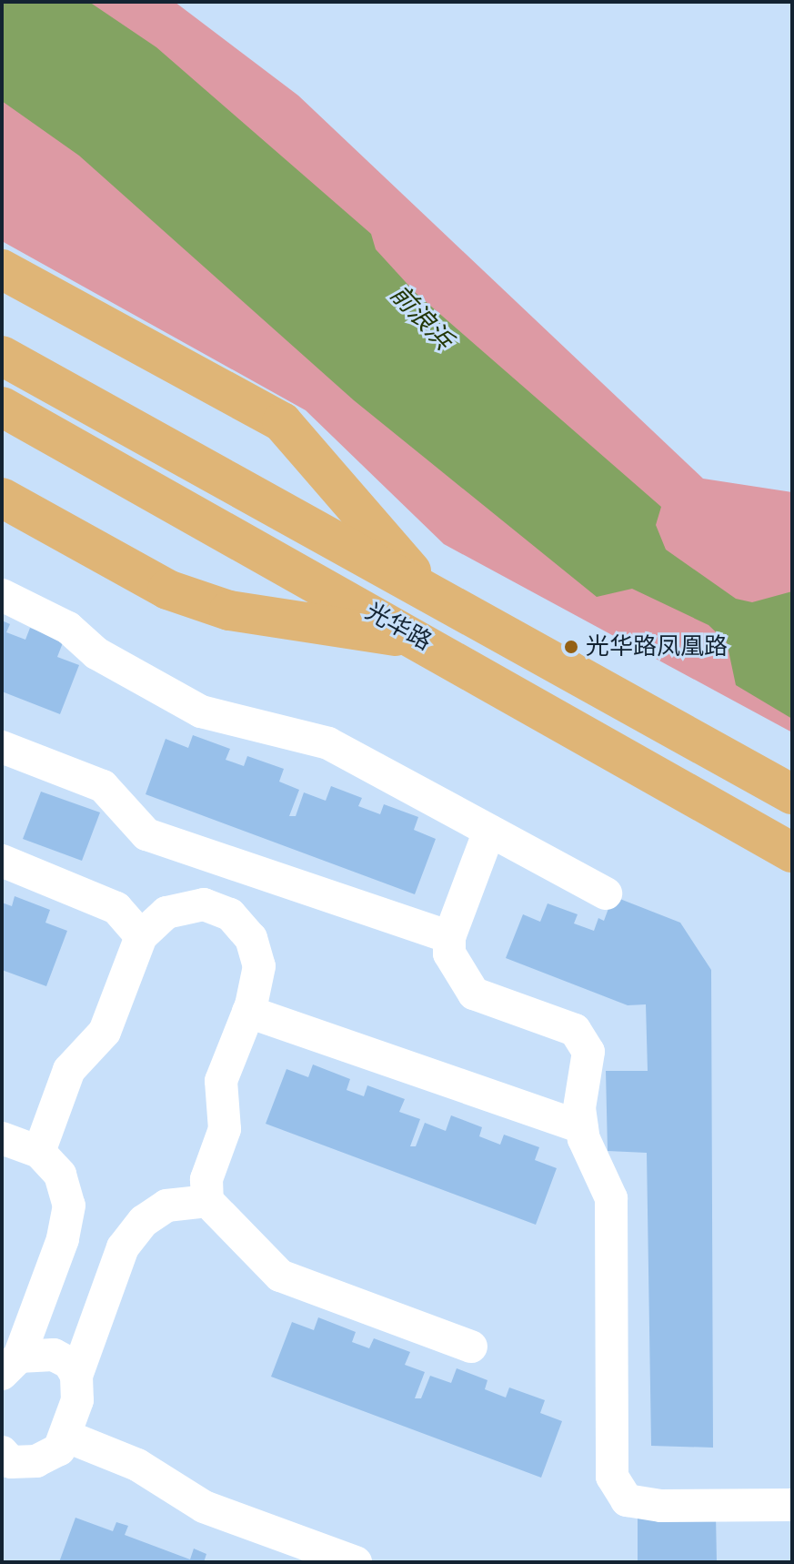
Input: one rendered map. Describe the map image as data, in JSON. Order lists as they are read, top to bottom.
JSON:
{
  "streets": {
    "main road": ["光华路"]
  },
  "water": ["前浪浜"],
  "places": ["光华路凤凰路"]
}
